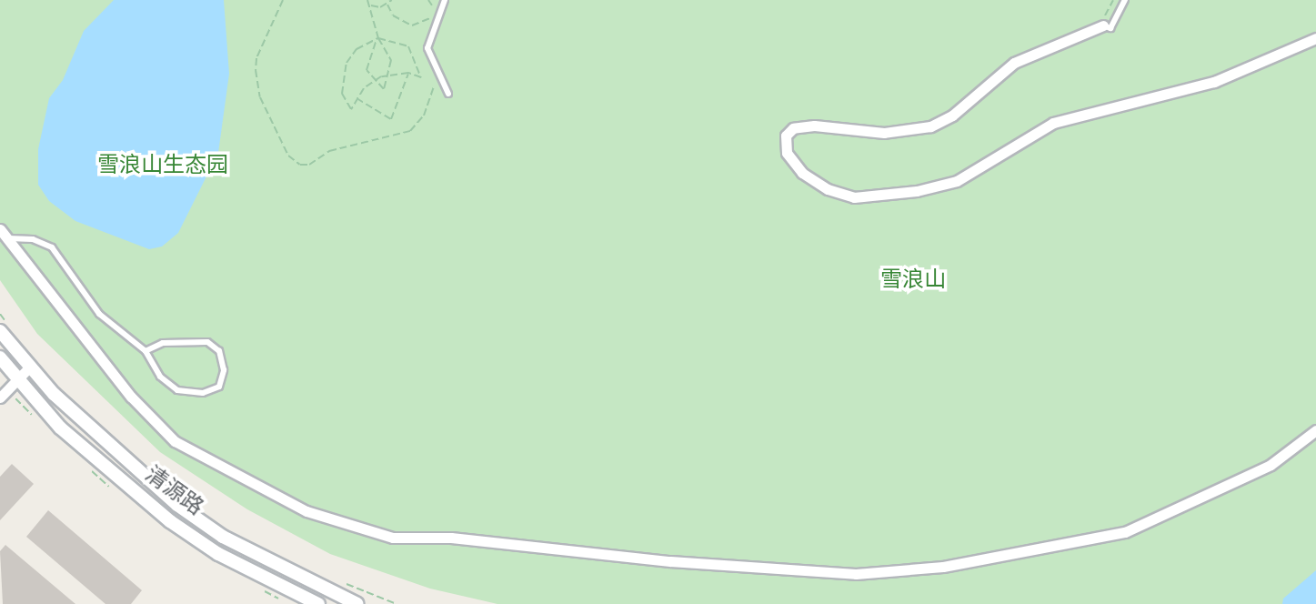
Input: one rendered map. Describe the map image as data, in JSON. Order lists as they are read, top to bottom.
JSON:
{
  "streets": {
    "street": ["清源路"]
  },
  "parks": ["雪浪山生态园", "雪浪山"]
}
